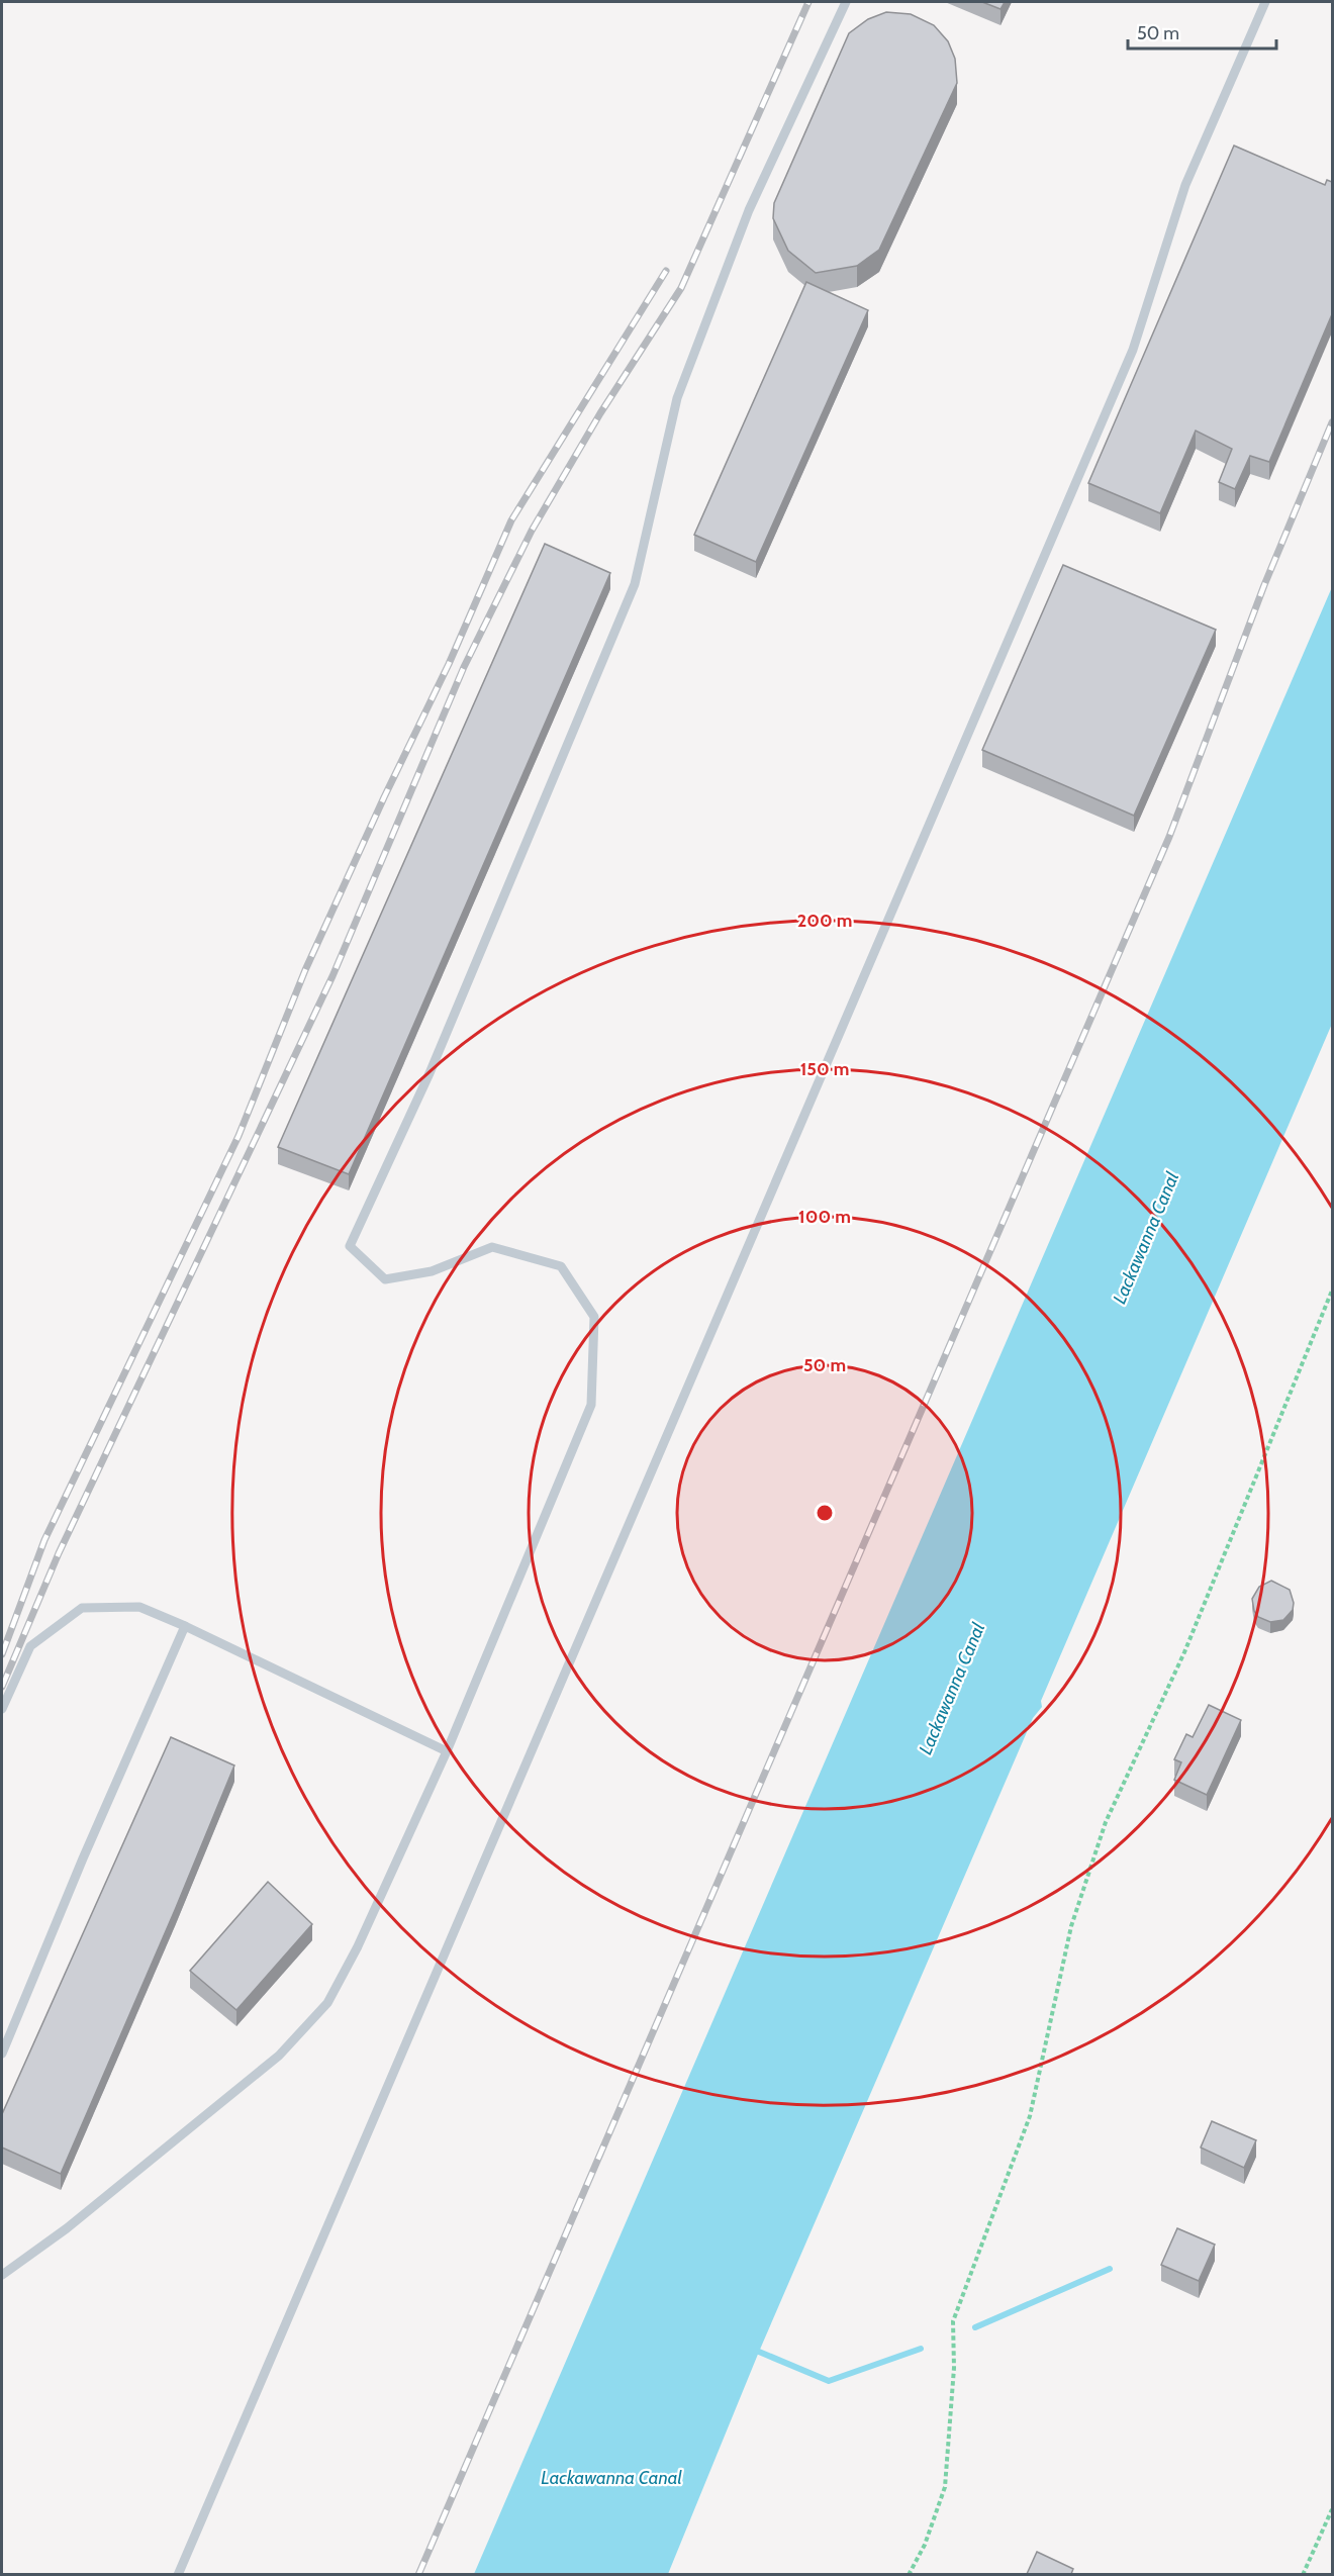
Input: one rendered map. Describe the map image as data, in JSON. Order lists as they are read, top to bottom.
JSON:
{
  "water": ["Lackawanna Canal"],
  "scale_bar": "50 m",
  "rings": [
    "200 m",
    "150 m",
    "100 m",
    "50 m"
  ]
}
